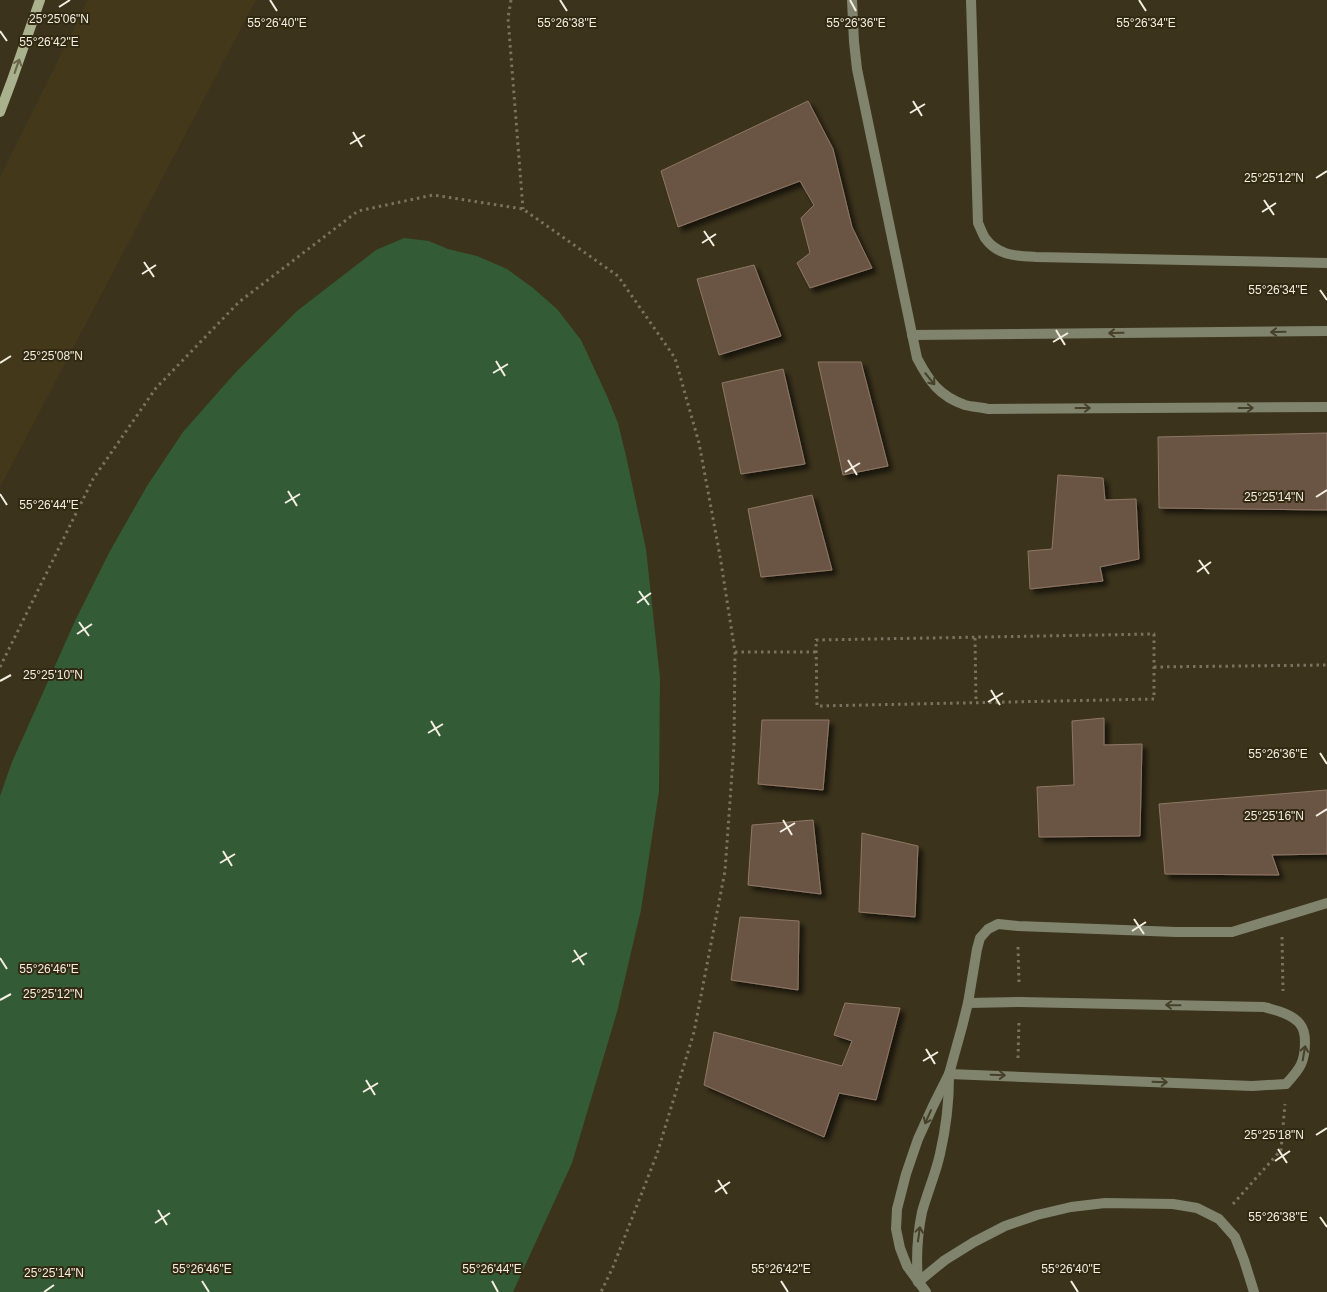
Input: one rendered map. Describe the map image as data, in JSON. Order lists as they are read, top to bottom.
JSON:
{
  "coordinates": [
    "25°25'06\"N",
    "55°26'40\"E",
    "55°26'38\"E",
    "55°26'36\"E",
    "55°26'34\"E",
    "55°26'42\"E",
    "25°25'12\"N",
    "25°25'08\"N",
    "25°25'14\"N",
    "55°26'44\"E",
    "25°25'10\"N",
    "25°25'16\"N",
    "55°26'46\"E",
    "25°25'18\"N"
  ]
}
